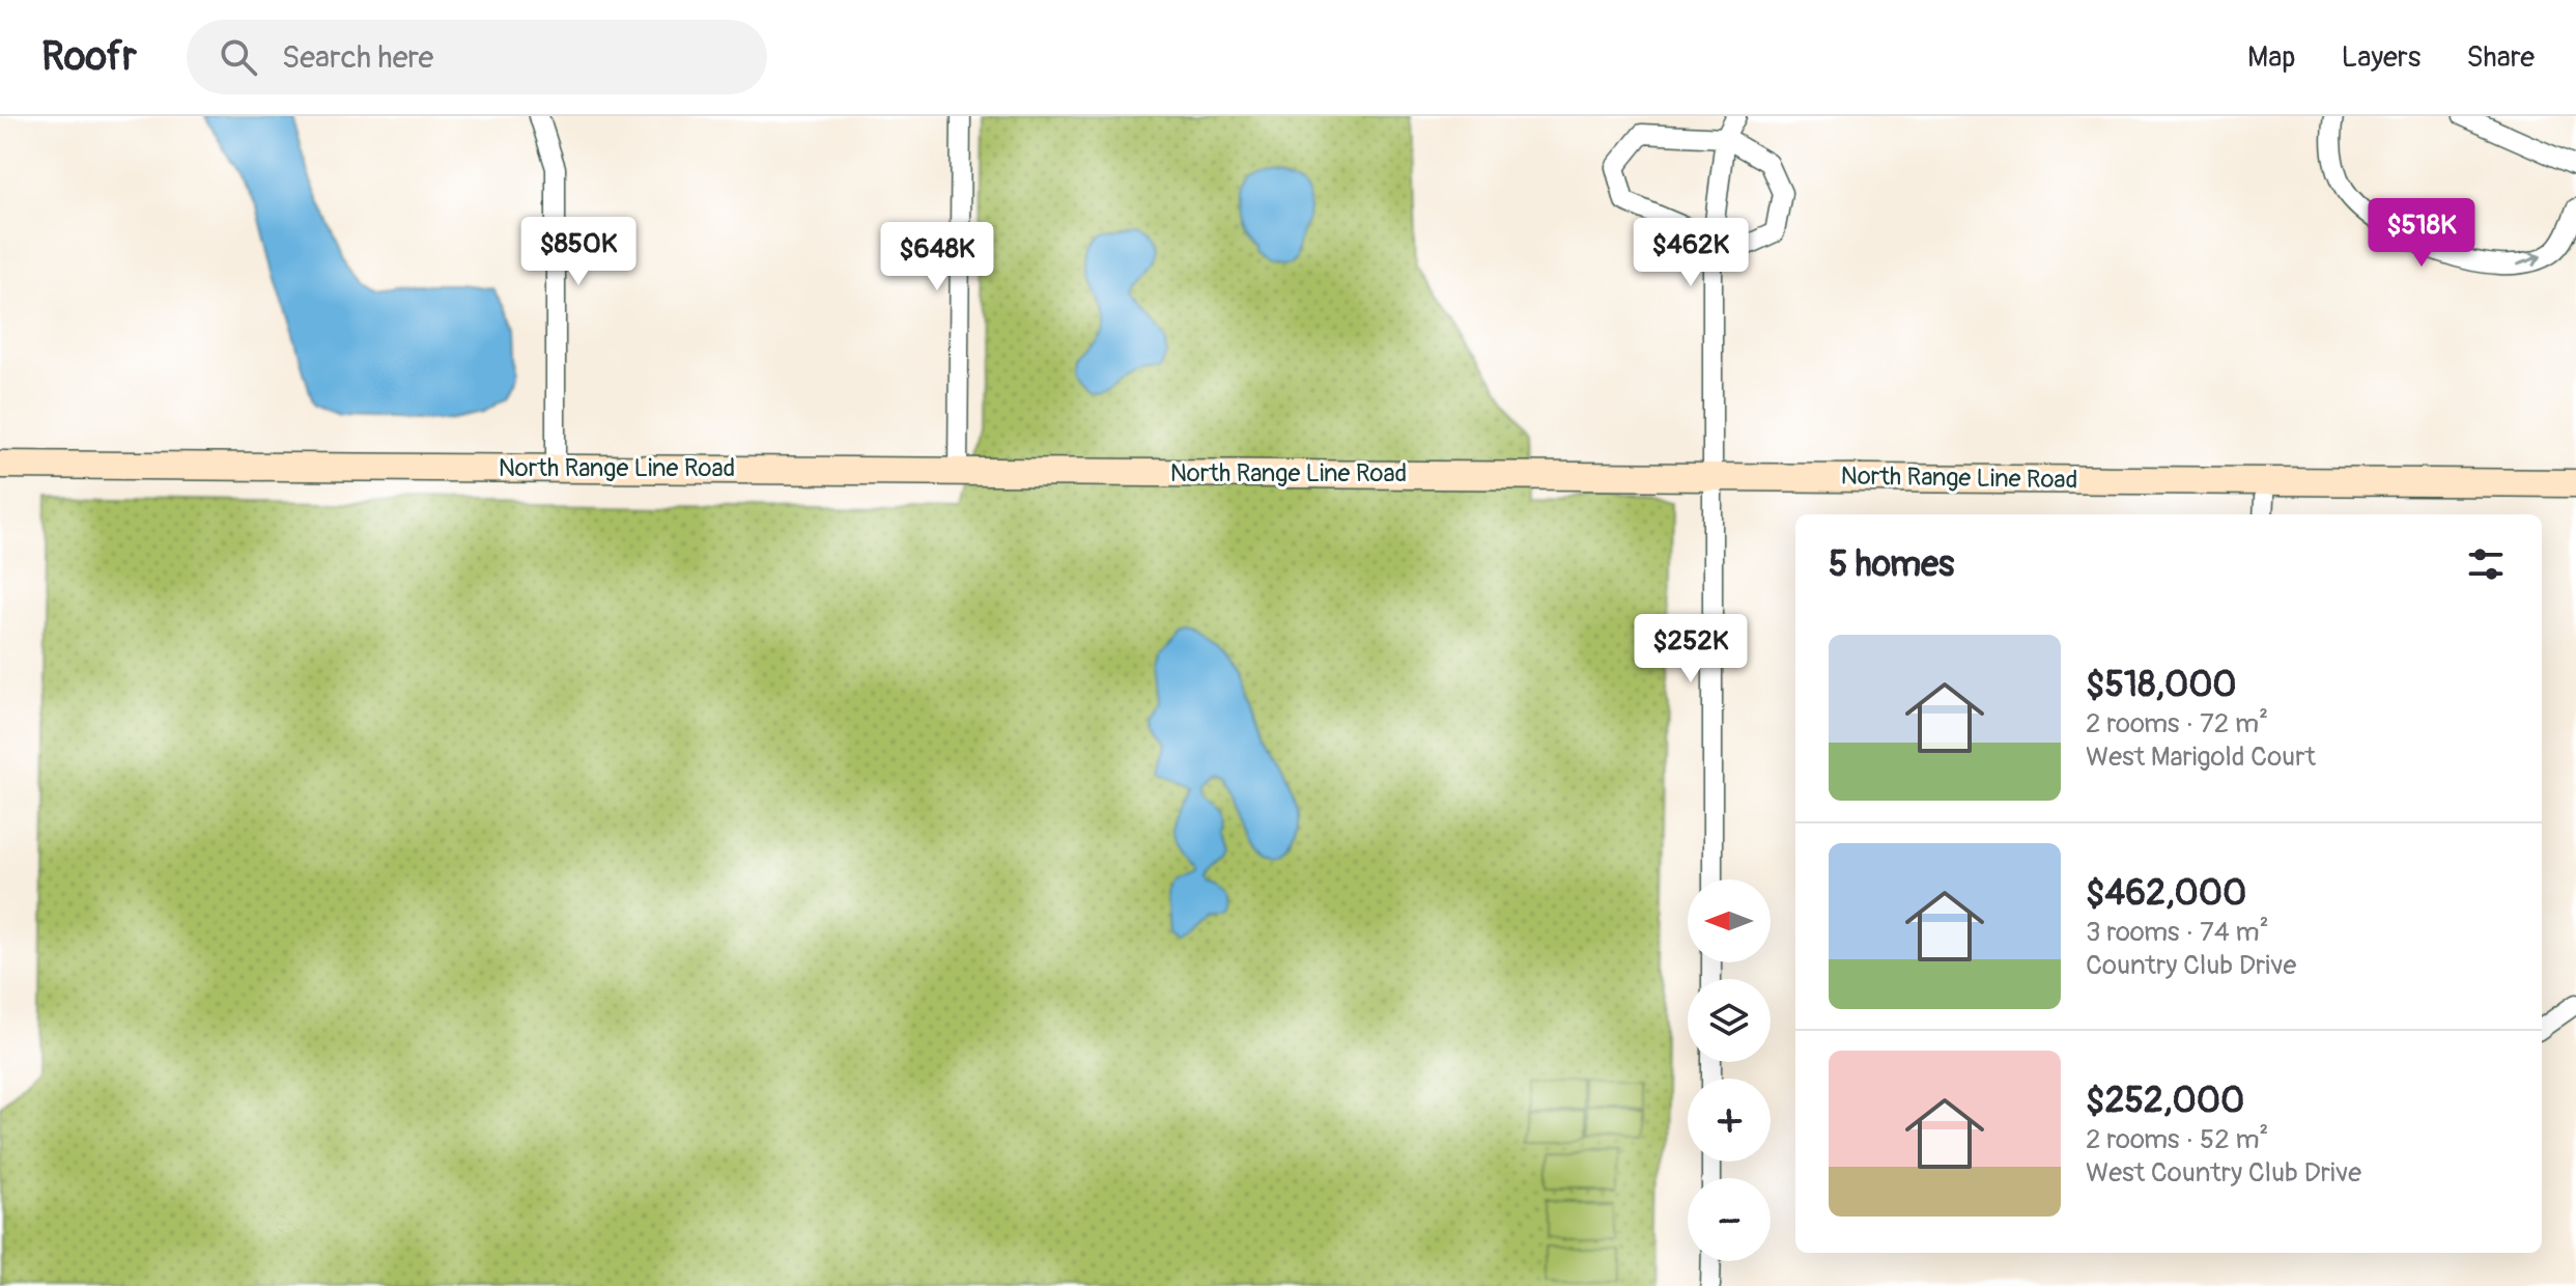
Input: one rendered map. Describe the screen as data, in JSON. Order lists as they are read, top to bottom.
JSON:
{
  "streets": {
    "street": ["North Range Line Road"]
  },
  "north": "left",
  "page": {
    "header": "Roofr",
    "search": "Search here",
    "nav": ["Map", "Layers", "Share"],
    "price": [
      "$518K",
      "$850K",
      "$462K",
      "$648K",
      "$252K"
    ],
    "heading": "5 homes",
    "list": [
      {
        "name": "$518,000",
        "note": "2 rooms · 72 m² · West Marigold Court"
      },
      {
        "name": "$462,000",
        "note": "3 rooms · 74 m² · Country Club Drive"
      },
      {
        "name": "$252,000",
        "note": "2 rooms · 52 m² · West Country Club Drive"
      }
    ],
    "map_buttons": ["+", "−"]
  }
}
